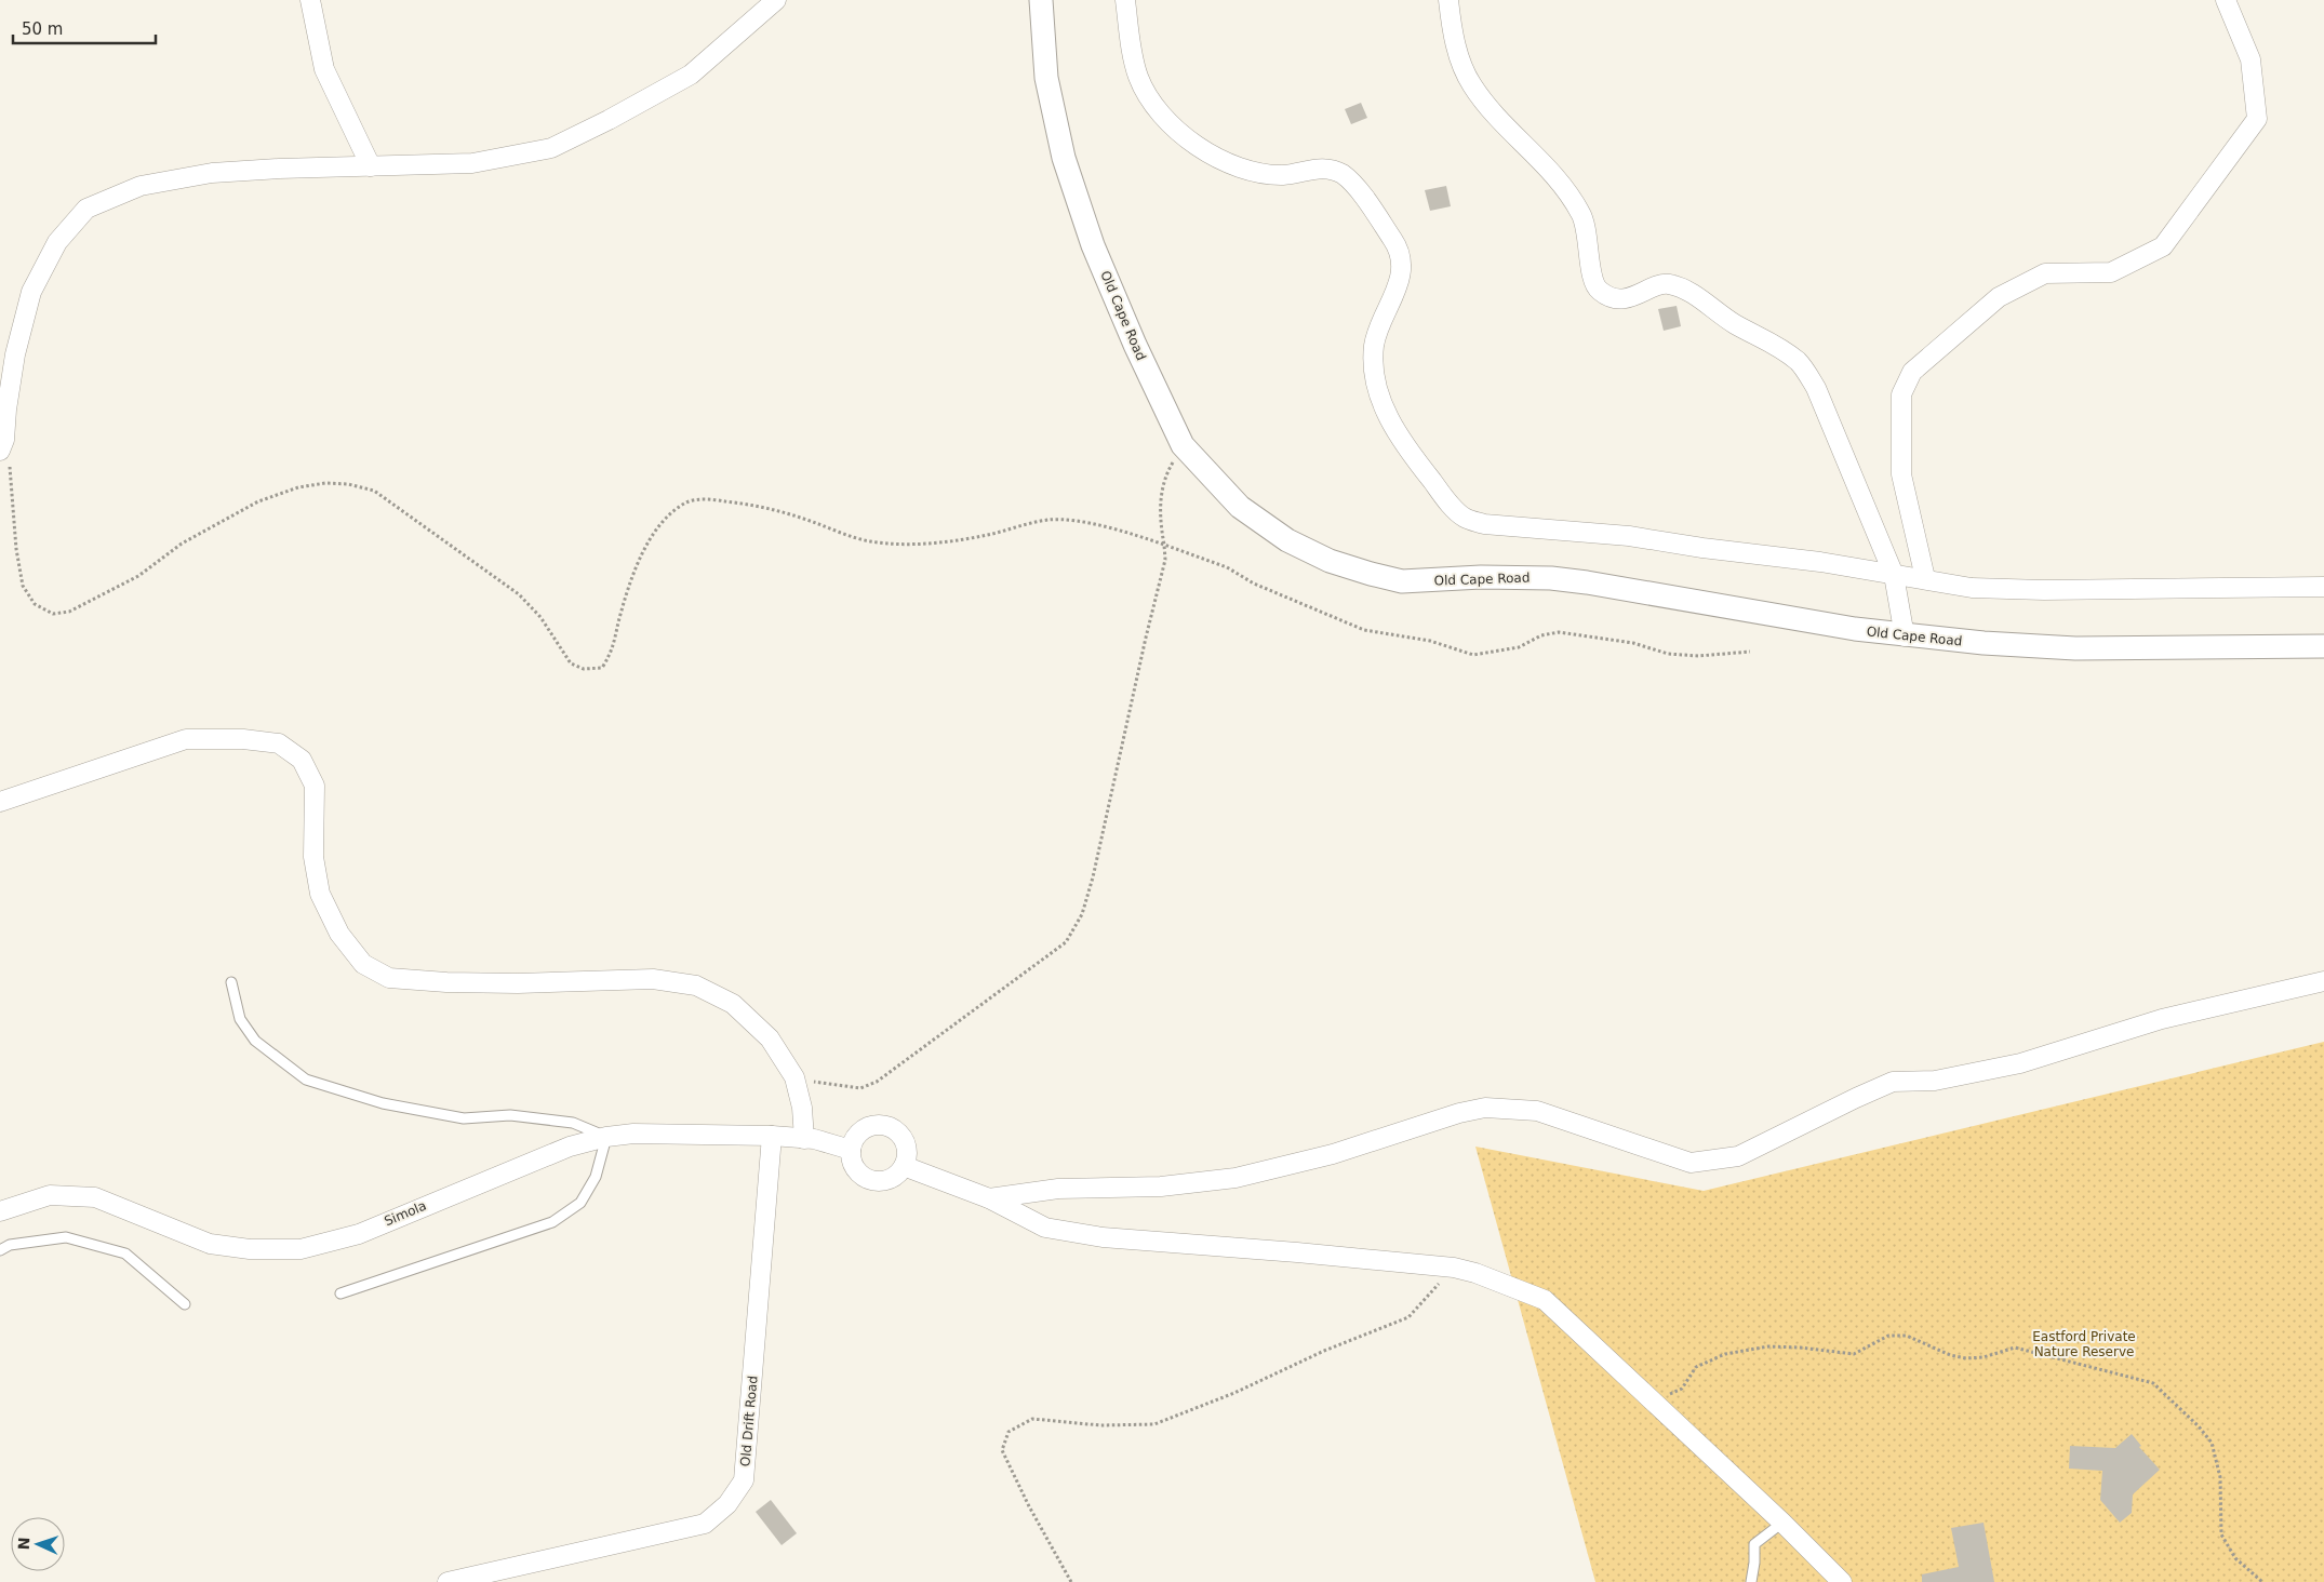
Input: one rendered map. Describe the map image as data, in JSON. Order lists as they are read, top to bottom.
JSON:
{
  "streets": {
    "street": ["Old Cape Road", "Simola", "Old Drift Road"]
  },
  "crossings": [
    ["Simola", "Old Drift Road"]
  ],
  "parks": ["Eastford Private Nature Reserve"],
  "scale_bar": "50 m",
  "north": "left"
}
